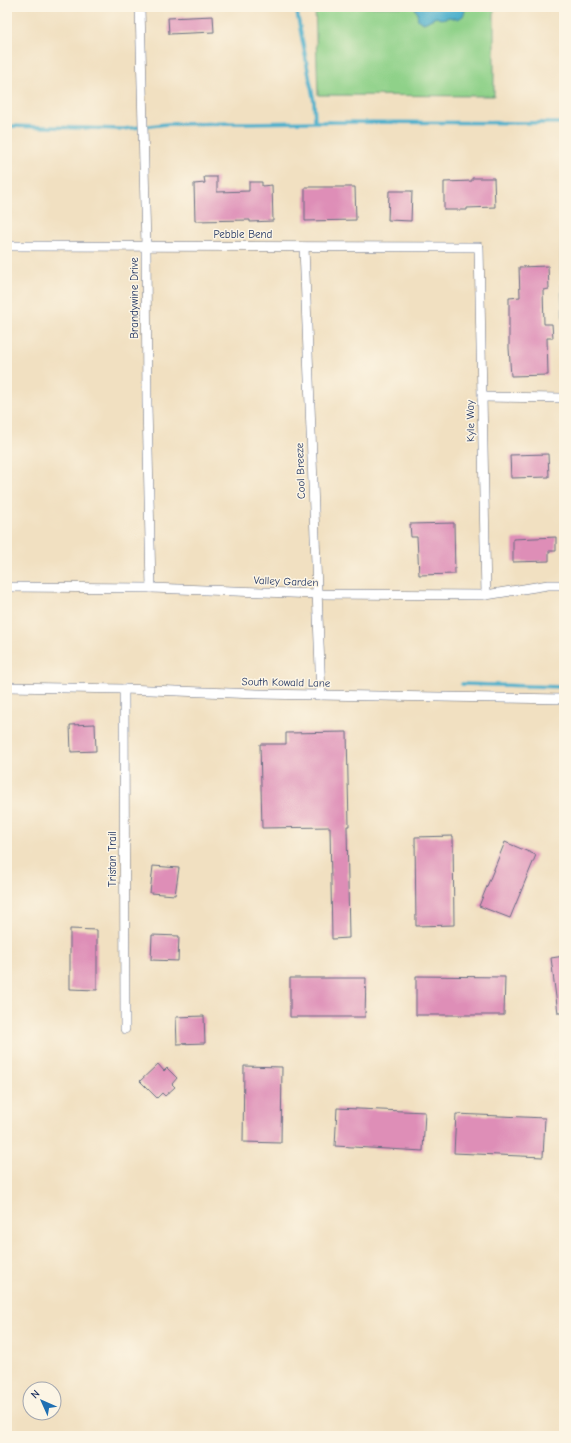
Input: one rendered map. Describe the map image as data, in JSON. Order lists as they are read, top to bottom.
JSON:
{
  "streets": {
    "street": [
      "Pebble Bend",
      "Brandywine Drive",
      "Kyle Way",
      "Cool Breeze",
      "Valley Garden",
      "South Kowald Lane",
      "Tristan Trail"
    ]
  },
  "crossings": [
    ["Pebble Bend", "Brandywine Drive"],
    ["Pebble Bend", "Kyle Way"],
    ["Pebble Bend", "Cool Breeze"],
    ["Brandywine Drive", "Valley Garden"],
    ["Kyle Way", "Valley Garden"],
    ["Cool Breeze", "Valley Garden"],
    ["Cool Breeze", "South Kowald Lane"],
    ["South Kowald Lane", "Tristan Trail"]
  ],
  "north": "top left"
}
